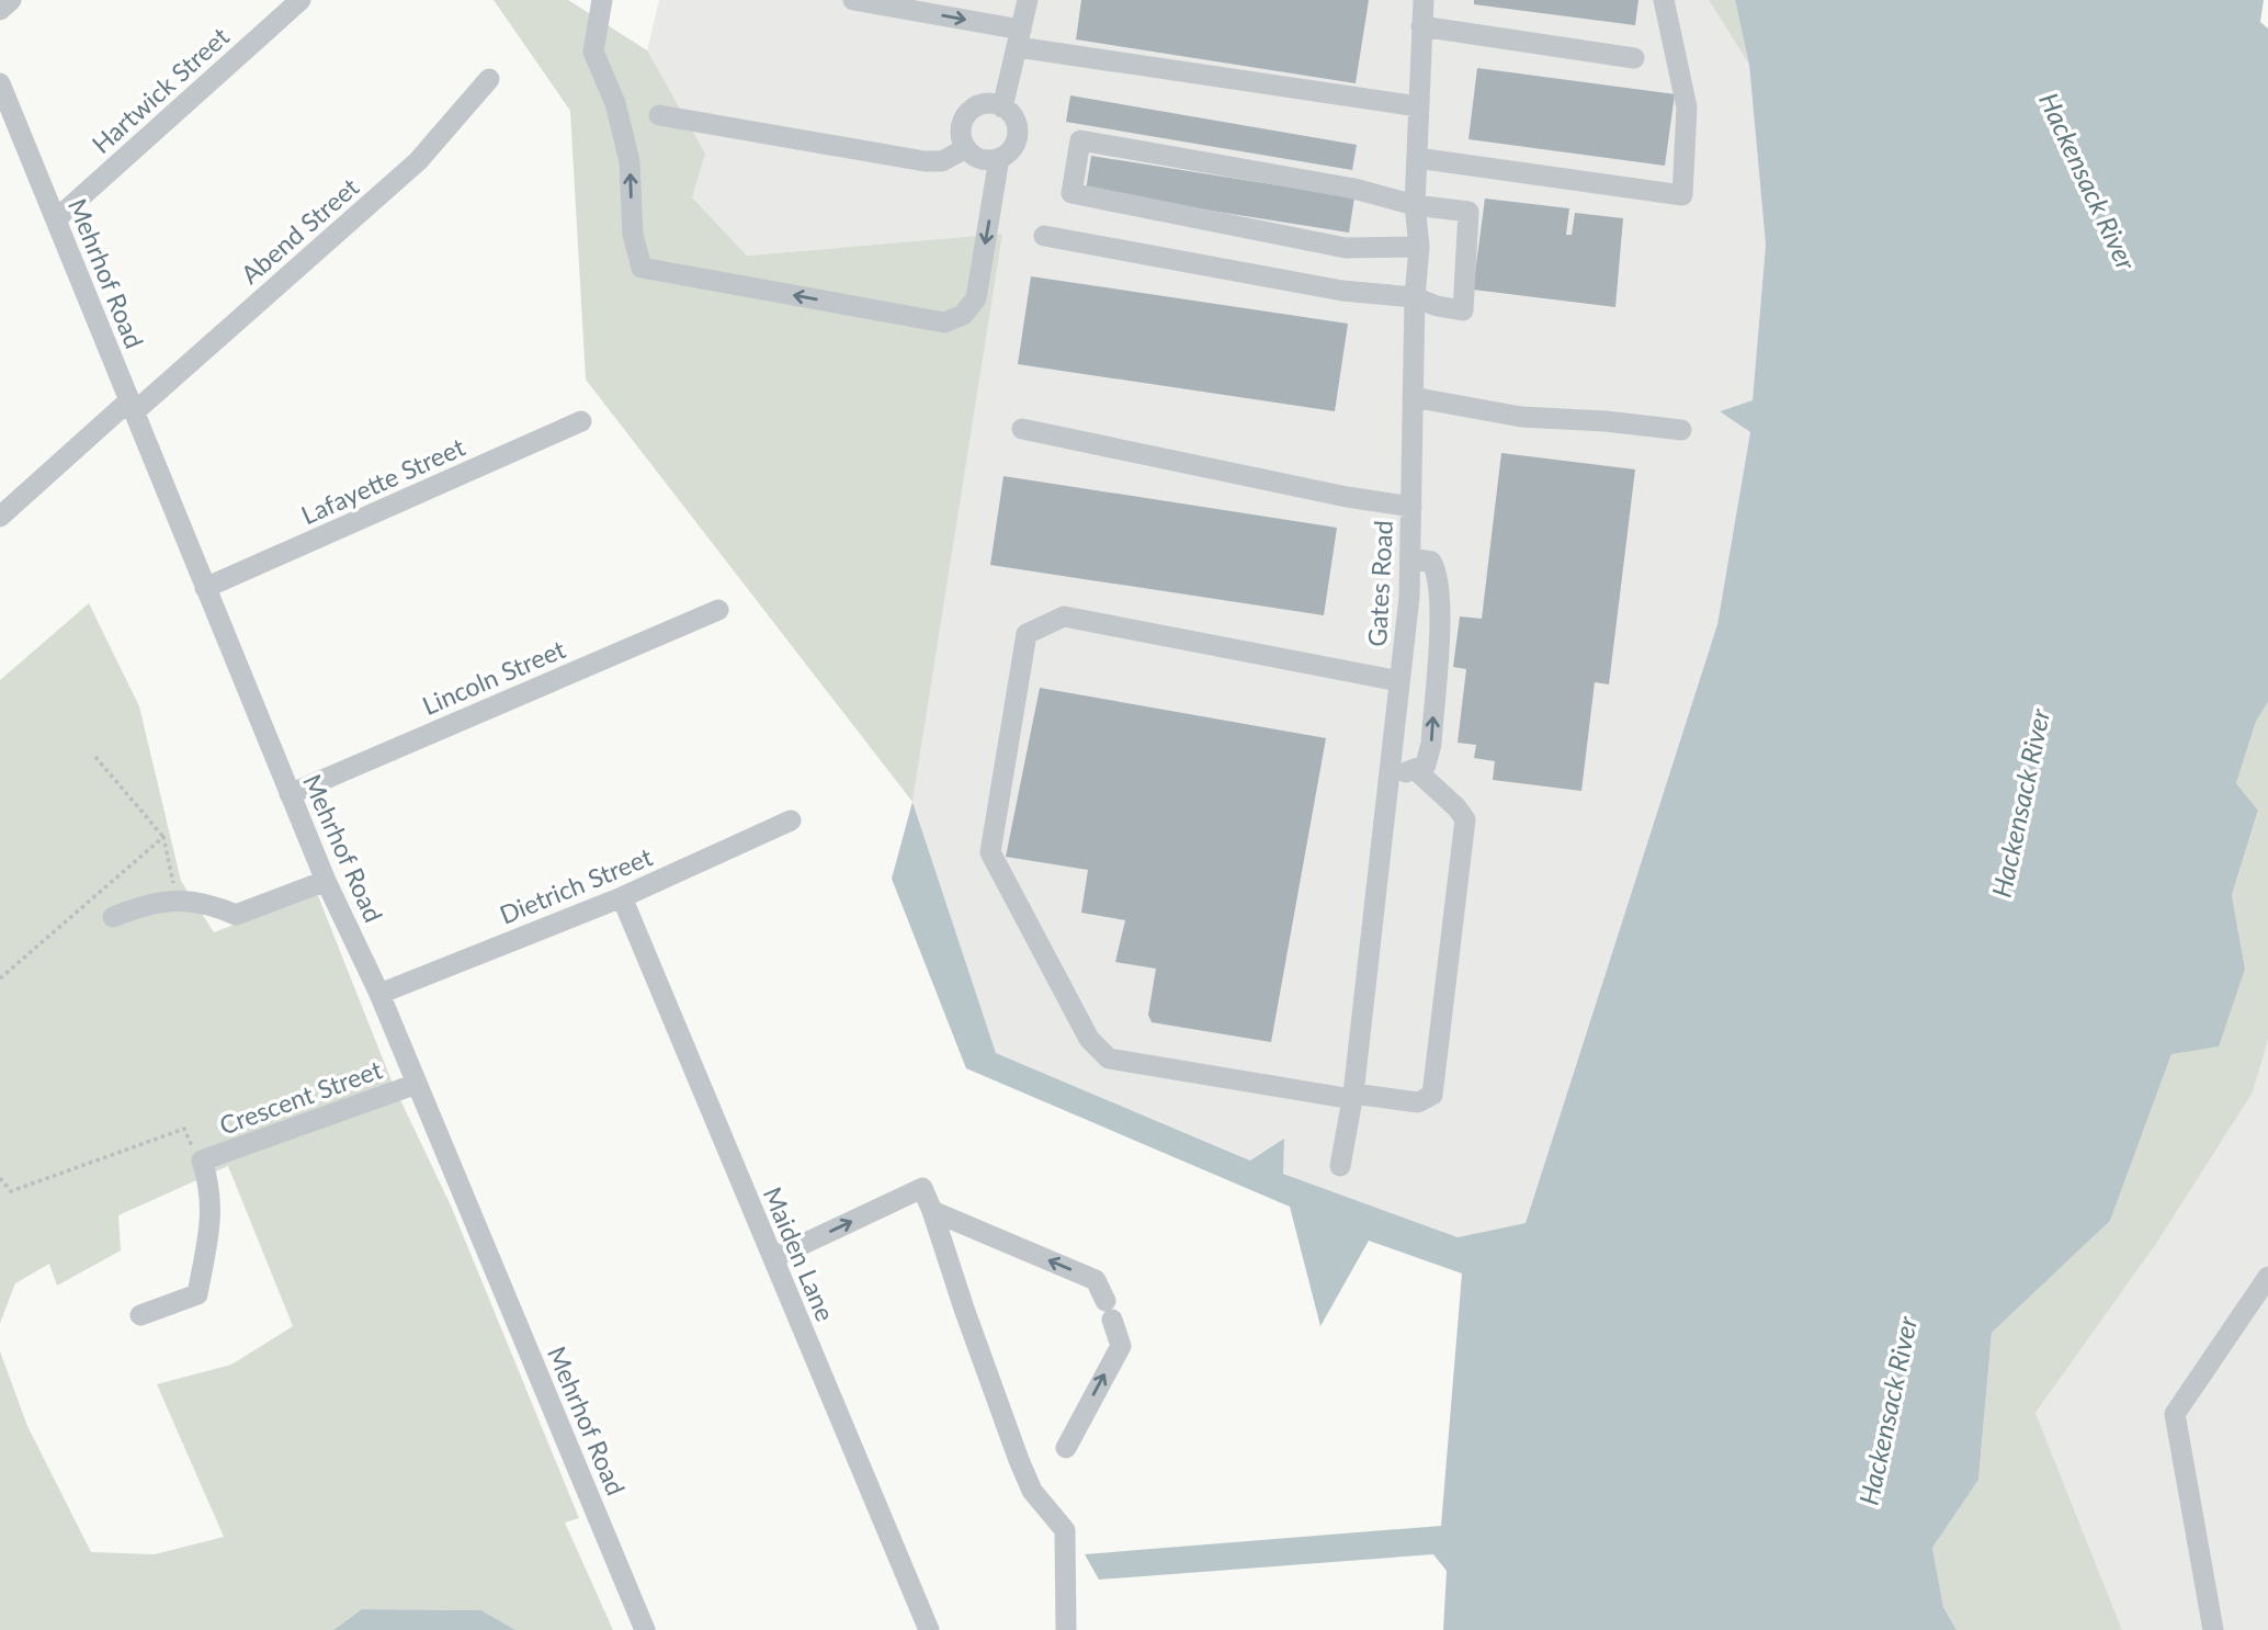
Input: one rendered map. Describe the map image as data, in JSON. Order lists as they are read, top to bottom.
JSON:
{
  "streets": {
    "street": [
      "Hartwick Street",
      "Abend Street",
      "Mehrhof Road",
      "Lafayette Street",
      "Gates Road",
      "Lincoln Street",
      "Dietrich Street",
      "Crescent Street",
      "Maiden Lane"
    ]
  },
  "crossings": [
    ["Hartwick Street", "Mehrhof Road"],
    ["Abend Street", "Mehrhof Road"],
    ["Mehrhof Road", "Lafayette Street"],
    ["Mehrhof Road", "Lincoln Street"],
    ["Mehrhof Road", "Dietrich Street"],
    ["Mehrhof Road", "Crescent Street"],
    ["Dietrich Street", "Maiden Lane"]
  ],
  "water": ["Hackensack River"]
}
